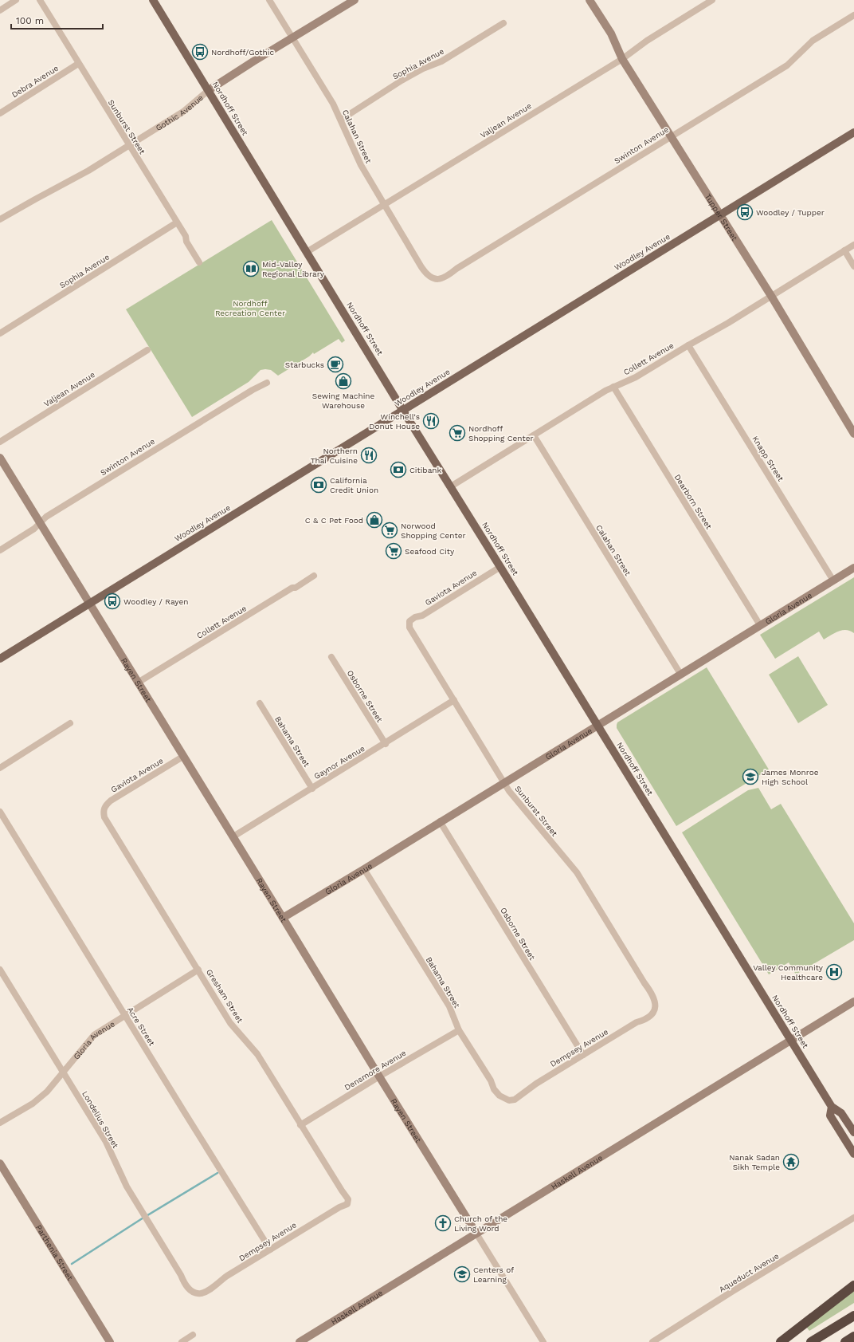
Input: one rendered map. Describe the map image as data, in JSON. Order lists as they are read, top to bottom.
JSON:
{
  "streets": {
    "main road": ["Nordhoff Street", "Woodley Avenue"],
    "street": [
      "Sophia Avenue",
      "Debra Avenue",
      "Gothic Avenue",
      "Valjean Avenue",
      "Sunburst Street",
      "Calahan Street",
      "Swinton Avenue",
      "Tupper Street",
      "Collett Avenue",
      "Knapp Street",
      "Dearborn Street",
      "Gaviota Avenue",
      "Gloria Avenue",
      "Rayen Street",
      "Osborne Street",
      "Bahama Street",
      "Gaynor Avenue",
      "Gresham Street",
      "Acre Street",
      "Dempsey Avenue",
      "Densmore Avenue",
      "Londelius Street",
      "Haskell Avenue",
      "Parthenia Street",
      "Aqueduct Avenue"
    ]
  },
  "crossings": [
    ["Sophia Avenue", "Sunburst Street"],
    ["Sophia Avenue", "Calahan Street"],
    ["Debra Avenue", "Sunburst Street"],
    ["Nordhoff Street", "Gothic Avenue"],
    ["Nordhoff Street", "Valjean Avenue"],
    ["Nordhoff Street", "Woodley Avenue"],
    ["Nordhoff Street", "Collett Avenue"],
    ["Nordhoff Street", "Gaviota Avenue"],
    ["Nordhoff Street", "Gloria Avenue"],
    ["Nordhoff Street", "Haskell Avenue"],
    ["Gothic Avenue", "Sunburst Street"],
    ["Gothic Avenue", "Calahan Street"],
    ["Valjean Avenue", "Calahan Street"],
    ["Valjean Avenue", "Tupper Street"],
    ["Sunburst Street", "Gaviota Avenue"],
    ["Sunburst Street", "Gloria Avenue"],
    ["Sunburst Street", "Gaynor Avenue"],
    ["Sunburst Street", "Dempsey Avenue"],
    ["Calahan Street", "Swinton Avenue"],
    ["Calahan Street", "Collett Avenue"],
    ["Calahan Street", "Gloria Avenue"],
    ["Swinton Avenue", "Tupper Street"],
    ["Swinton Avenue", "Rayen Street"],
    ["Tupper Street", "Woodley Avenue"],
    ["Tupper Street", "Collett Avenue"],
    ["Woodley Avenue", "Rayen Street"],
    ["Collett Avenue", "Knapp Street"],
    ["Collett Avenue", "Dearborn Street"],
    ["Collett Avenue", "Rayen Street"],
    ["Knapp Street", "Gloria Avenue"],
    ["Dearborn Street", "Gloria Avenue"],
    ["Gaviota Avenue", "Rayen Street"],
    ["Gaviota Avenue", "Gresham Street"],
    ["Gloria Avenue", "Rayen Street"],
    ["Gloria Avenue", "Osborne Street"],
    ["Gloria Avenue", "Bahama Street"],
    ["Gloria Avenue", "Gresham Street"],
    ["Gloria Avenue", "Acre Street"],
    ["Gloria Avenue", "Londelius Street"],
    ["Rayen Street", "Gaynor Avenue"],
    ["Rayen Street", "Densmore Avenue"],
    ["Rayen Street", "Haskell Avenue"],
    ["Osborne Street", "Gaynor Avenue"],
    ["Osborne Street", "Dempsey Avenue"],
    ["Bahama Street", "Gaynor Avenue"],
    ["Bahama Street", "Dempsey Avenue"],
    ["Bahama Street", "Densmore Avenue"],
    ["Gresham Street", "Dempsey Avenue"],
    ["Gresham Street", "Densmore Avenue"],
    ["Acre Street", "Dempsey Avenue"],
    ["Dempsey Avenue", "Londelius Street"]
  ],
  "parks": ["Nordhoff Recreation Center"],
  "places": {
    "bus stop": ["Nordhoff/Gothic", "Woodley / Tupper", "Woodley / Rayen"],
    "library": ["Mid-Valley Regional Library"],
    "cafe": ["Starbucks"],
    "shop": ["Sewing Machine Warehouse", "C & C Pet Food"],
    "restaurant": ["Winchell's Donut House", "Northern Thai Cuisine"],
    "supermarket": ["Nordhoff Shopping Center", "Norwood Shopping Center", "Seafood City"],
    "bank": ["Citibank", "California Credit Union"],
    "school or university": ["James Monroe High School", "Centers of Learning"],
    "hospital": ["Valley Community Healthcare"],
    "temple": ["Nanak Sadan Sikh Temple"],
    "church": ["Church of the Living Word"]
  },
  "scale_bar": "100 m"
}
